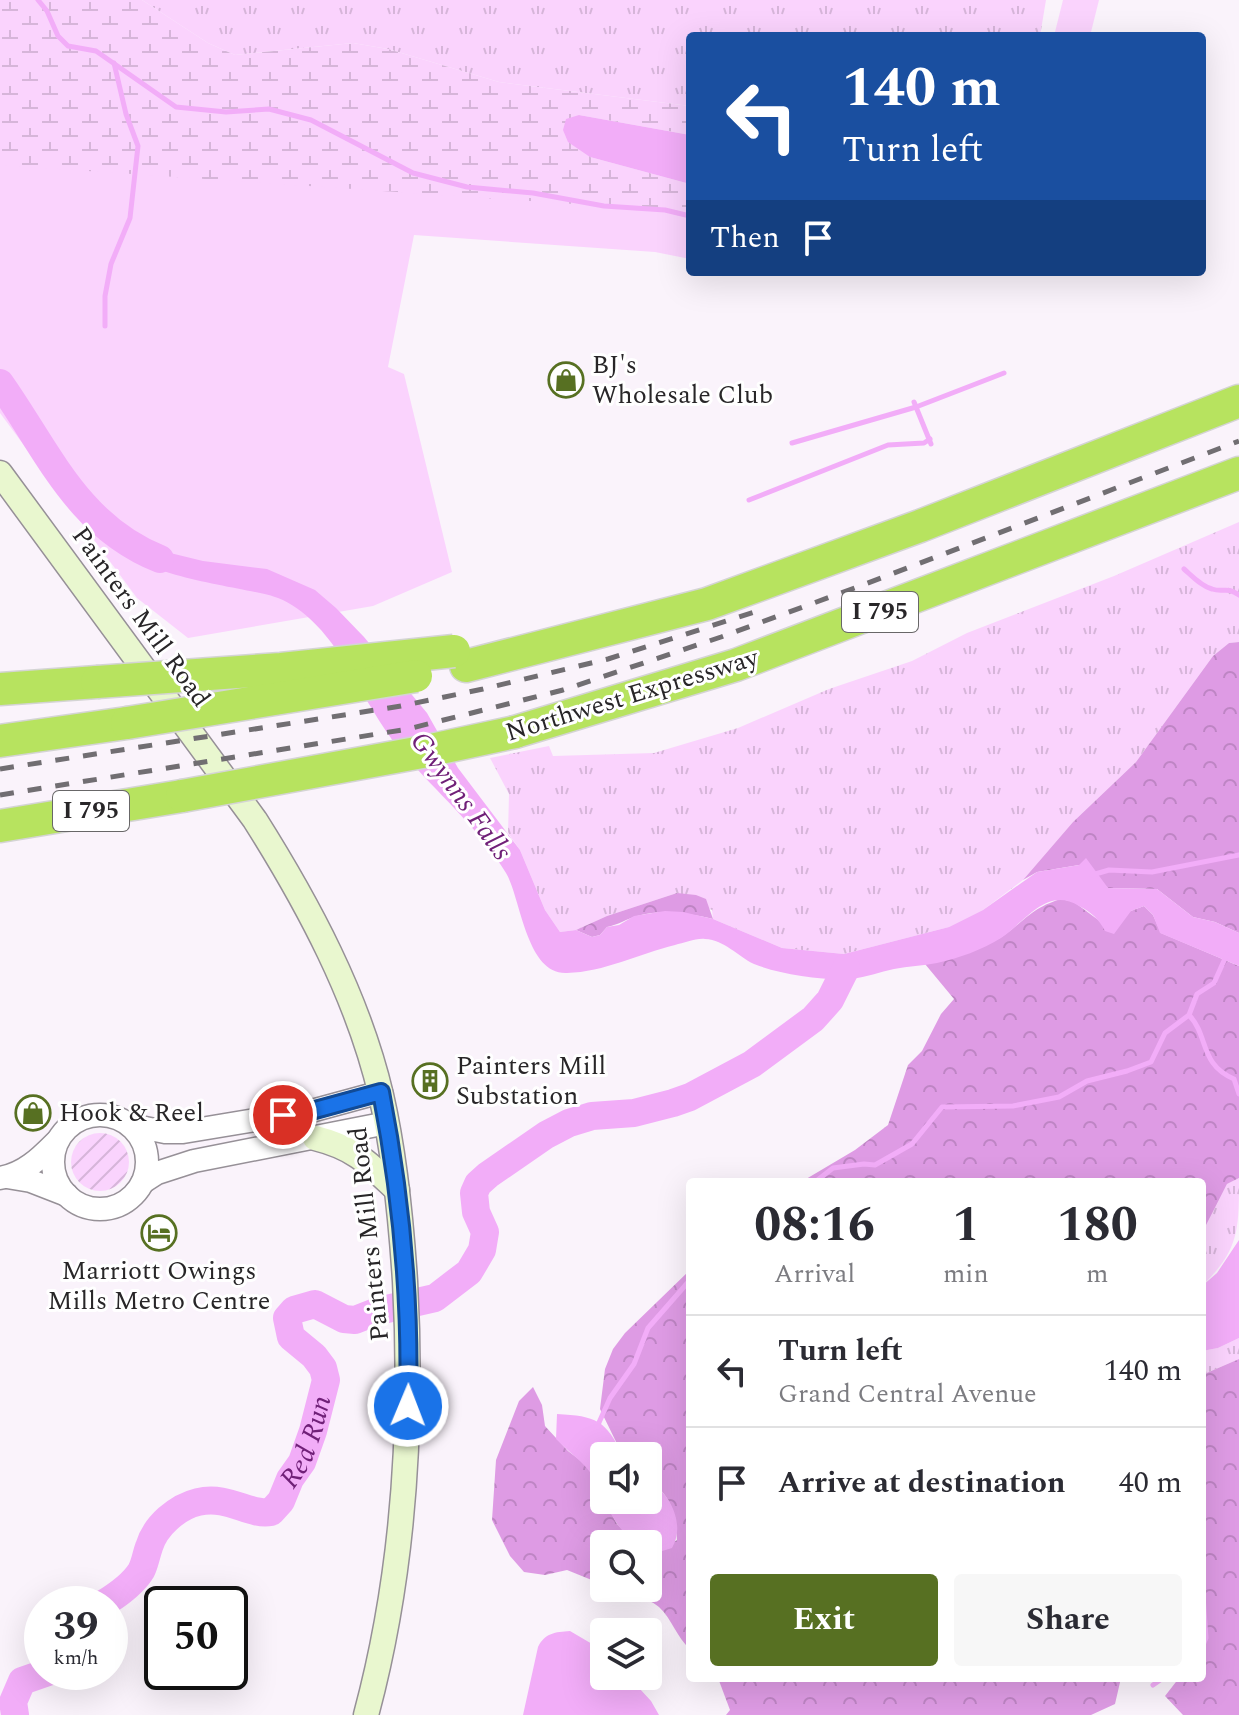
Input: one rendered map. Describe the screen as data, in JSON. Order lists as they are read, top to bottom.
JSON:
{
  "streets": {
    "highway": ["I 795", "Northwest Expressway"],
    "main road": ["Painters Mill Road"]
  },
  "water": ["Gwynns Falls", "Red Run"],
  "places": {
    "shop": ["BJ's Wholesale Club", "Hook & Reel"],
    "building": ["Painters Mill Substation"],
    "hotel": ["Marriott Owings Mills Metro Centre"]
  },
  "page": {
    "turn": ["140 m", "Turn left"],
    "then": "Then",
    "eta": [
      "08:16",
      "Arrival",
      "1",
      "min",
      "180",
      "m"
    ],
    "list": [
      {
        "name": "Turn left",
        "note": "Grand Central Avenue",
        "value": "140 m"
      },
      {
        "name": "Arrive at destination",
        "value": "40 m"
      }
    ],
    "buttons": ["Exit", "Share"],
    "speed": "39 km/h",
    "limit": "50"
  }
}
